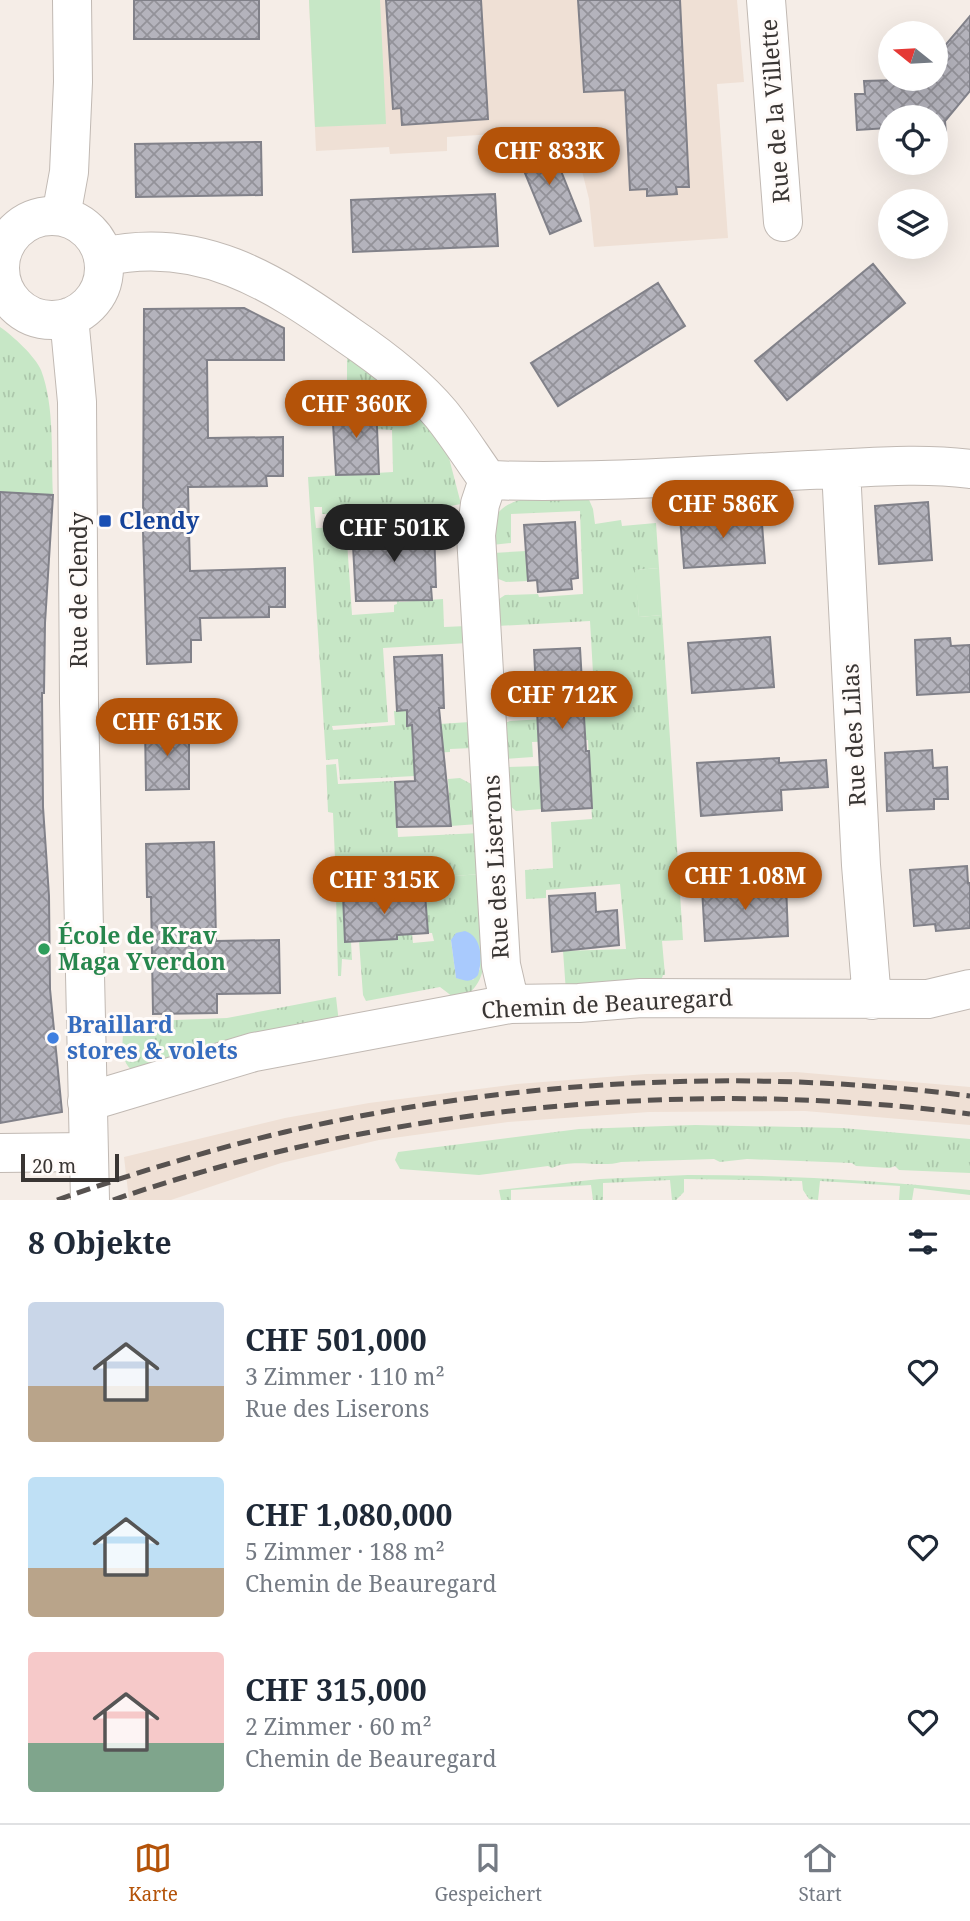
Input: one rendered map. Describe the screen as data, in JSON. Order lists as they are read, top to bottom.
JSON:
{
  "streets": {
    "street": [
      "Rue de la Villette",
      "Rue de Clendy",
      "Rue des Lilas",
      "Rue des Liserons",
      "Chemin de Beauregard"
    ]
  },
  "crossings": [
    ["Rue de Clendy", "Chemin de Beauregard"],
    ["Rue des Lilas", "Chemin de Beauregard"],
    ["Rue des Liserons", "Chemin de Beauregard"]
  ],
  "places": {
    "transit": ["Clendy"],
    "other": ["École de Krav Maga Yverdon", "Braillard stores & volets"]
  },
  "scale_bar": "20 m",
  "north": "left",
  "page": {
    "price": [
      "CHF 833K",
      "CHF 360K",
      "CHF 586K",
      "CHF 501K",
      "CHF 712K",
      "CHF 615K",
      "CHF 1.08M",
      "CHF 315K"
    ],
    "scale": "20 m",
    "heading": "8 Objekte",
    "list": [
      {
        "name": "CHF 501,000",
        "note": "3 Zimmer · 110 m² · Rue des Liserons"
      },
      {
        "name": "CHF 1,080,000",
        "note": "5 Zimmer · 188 m² · Chemin de Beauregard"
      },
      {
        "name": "CHF 315,000",
        "note": "2 Zimmer · 60 m² · Chemin de Beauregard"
      }
    ],
    "tabs": ["Karte", "Gespeichert", "Start"]
  }
}
